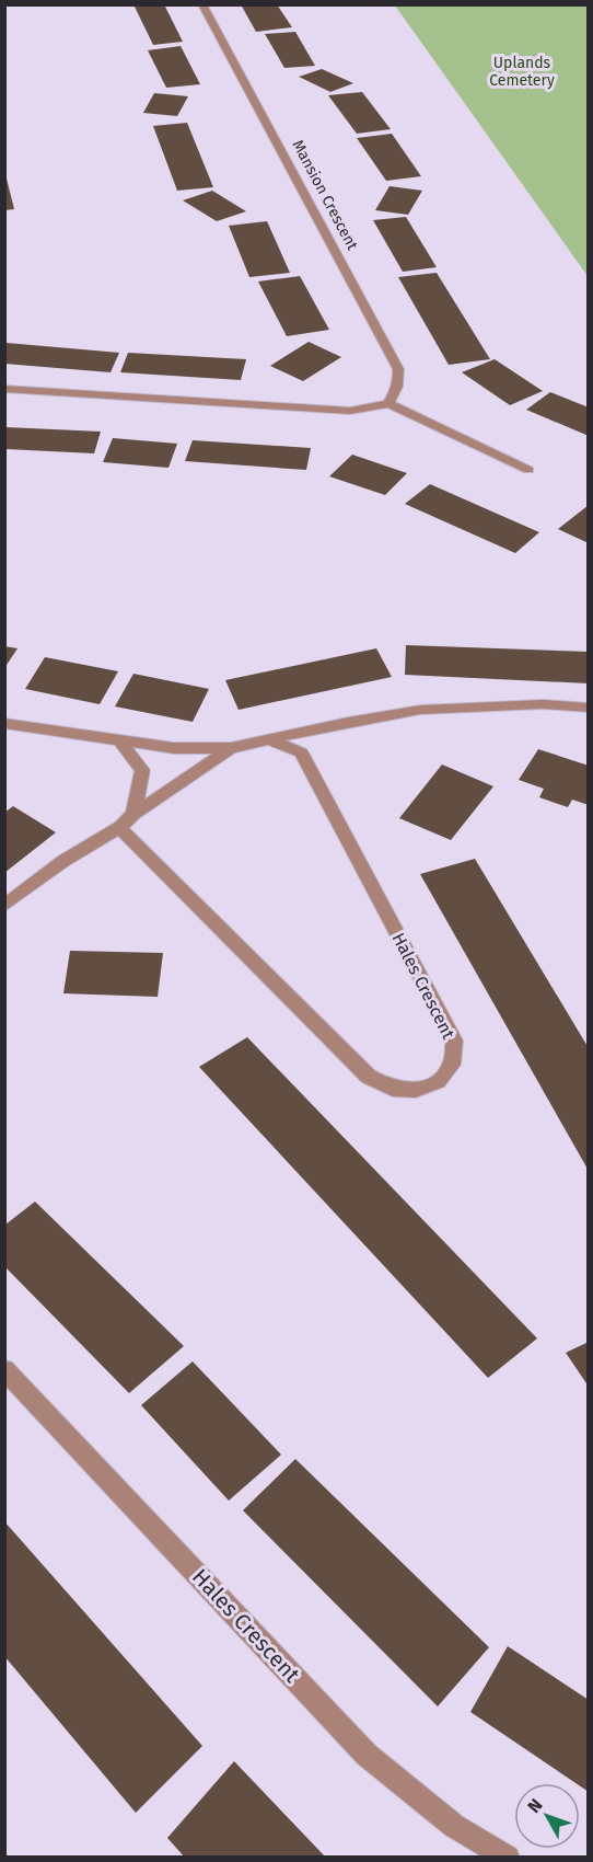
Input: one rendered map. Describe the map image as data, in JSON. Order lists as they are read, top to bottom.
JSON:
{
  "streets": {
    "street": ["Mansion Crescent", "Hales Crescent"]
  },
  "parks": ["Uplands Cemetery"],
  "north": "top left"
}
